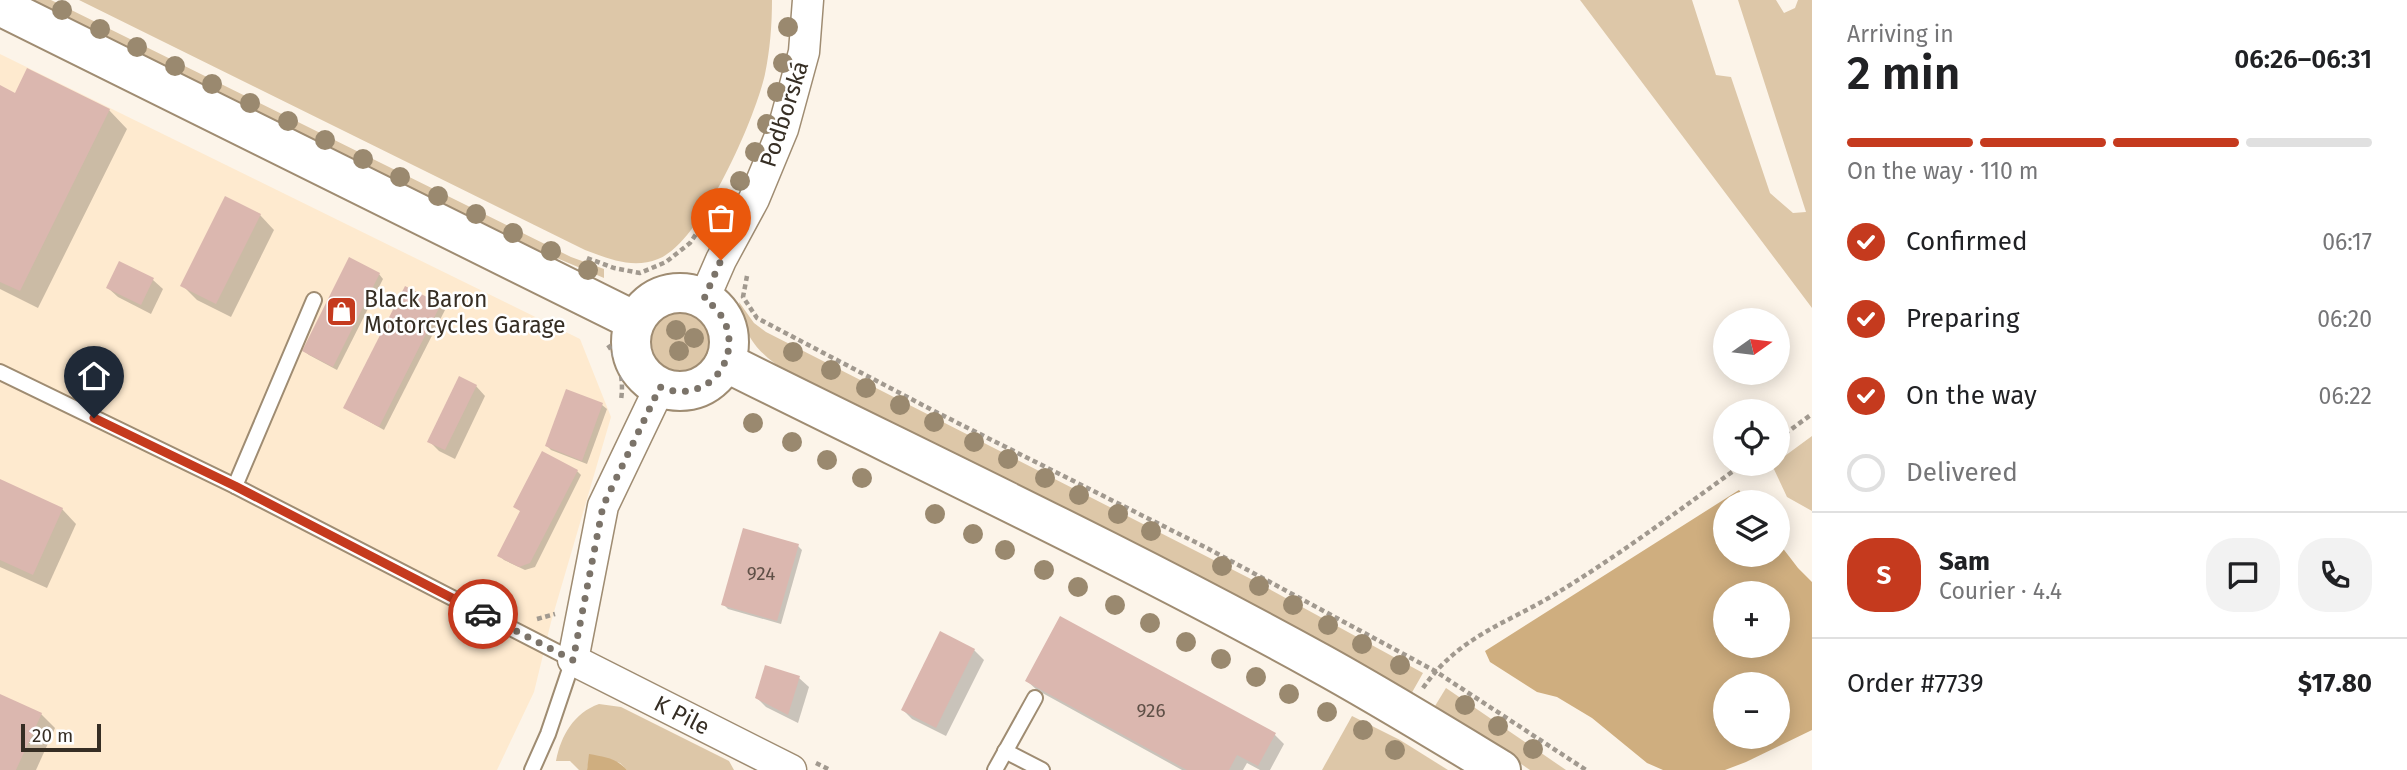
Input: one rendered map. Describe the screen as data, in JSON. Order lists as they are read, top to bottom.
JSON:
{
  "streets": {
    "street": ["Podborská", "K Pile"]
  },
  "places": {
    "shop": ["Black Baron Motorcycles Garage"]
  },
  "house_numbers": ["924", "926"],
  "scale_bar": "20 m",
  "north": "right",
  "page": {
    "heading": ["2 min", "Arriving in", "06:26–06:31"],
    "panel": [
      "Sam",
      "Courier · 4.4",
      "Order #7739",
      "$17.80"
    ],
    "bar": "On the way · 110 m",
    "list": [
      ["Confirmed", "06:17"],
      ["Preparing", "06:20"],
      ["On the way", "06:22"],
      "Delivered"
    ],
    "map_buttons": ["+", "−"],
    "round": "S",
    "scale": "20 m"
  }
}
